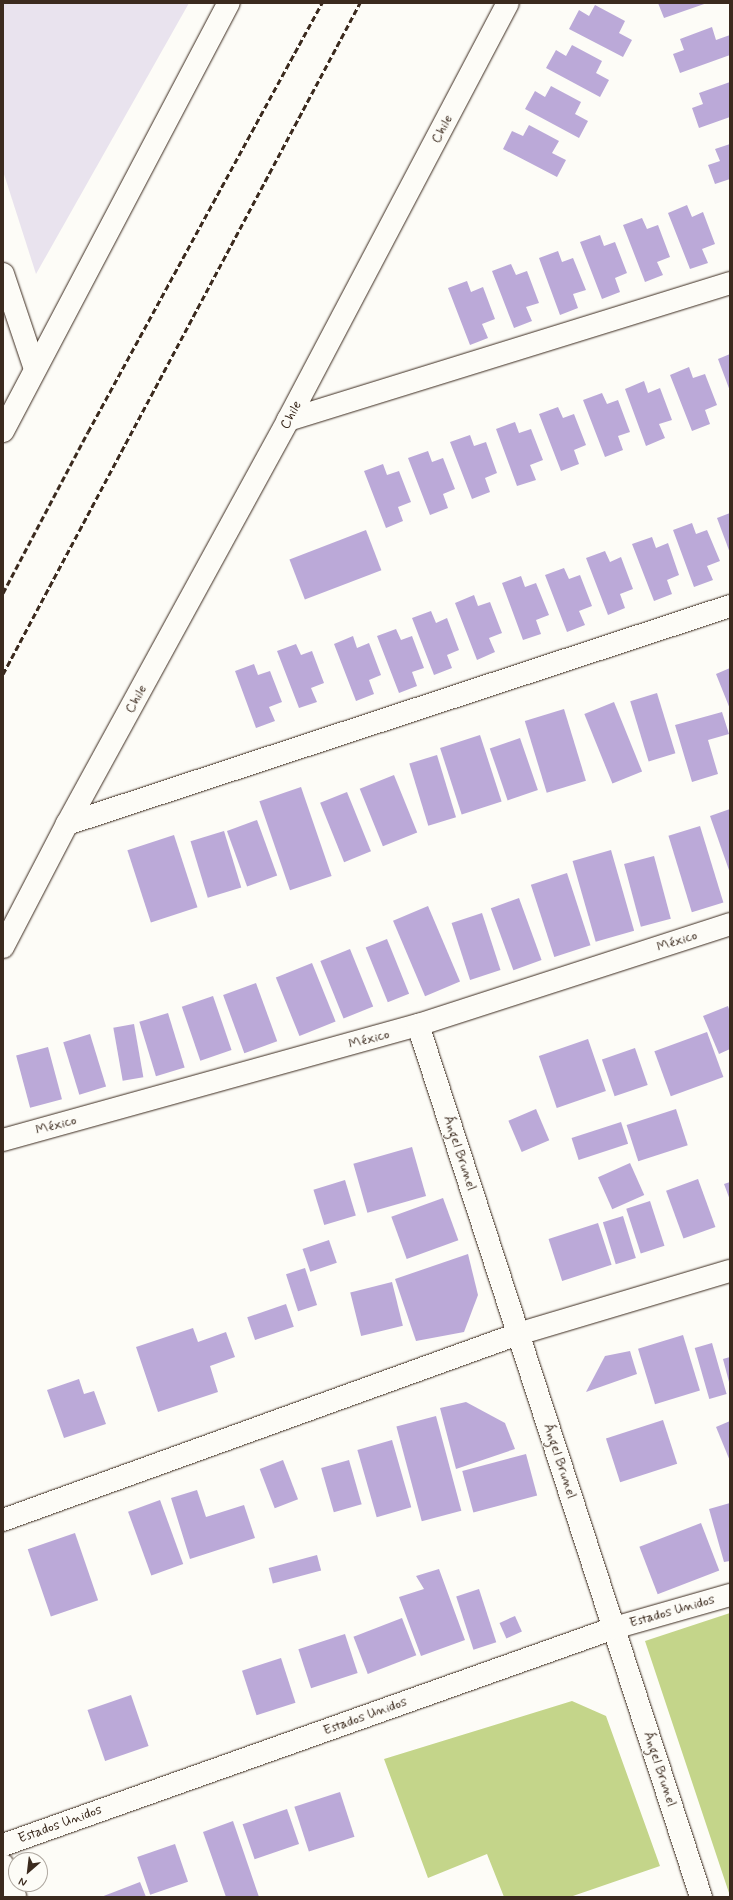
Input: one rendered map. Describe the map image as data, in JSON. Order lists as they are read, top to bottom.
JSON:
{
  "streets": {
    "street": [
      "Chile",
      "México",
      "Ángel Brunel",
      "Estados Unidos"
    ]
  },
  "crossings": [
    ["México", "Ángel Brunel"],
    ["Ángel Brunel", "Estados Unidos"]
  ],
  "north": "bottom left"
}
